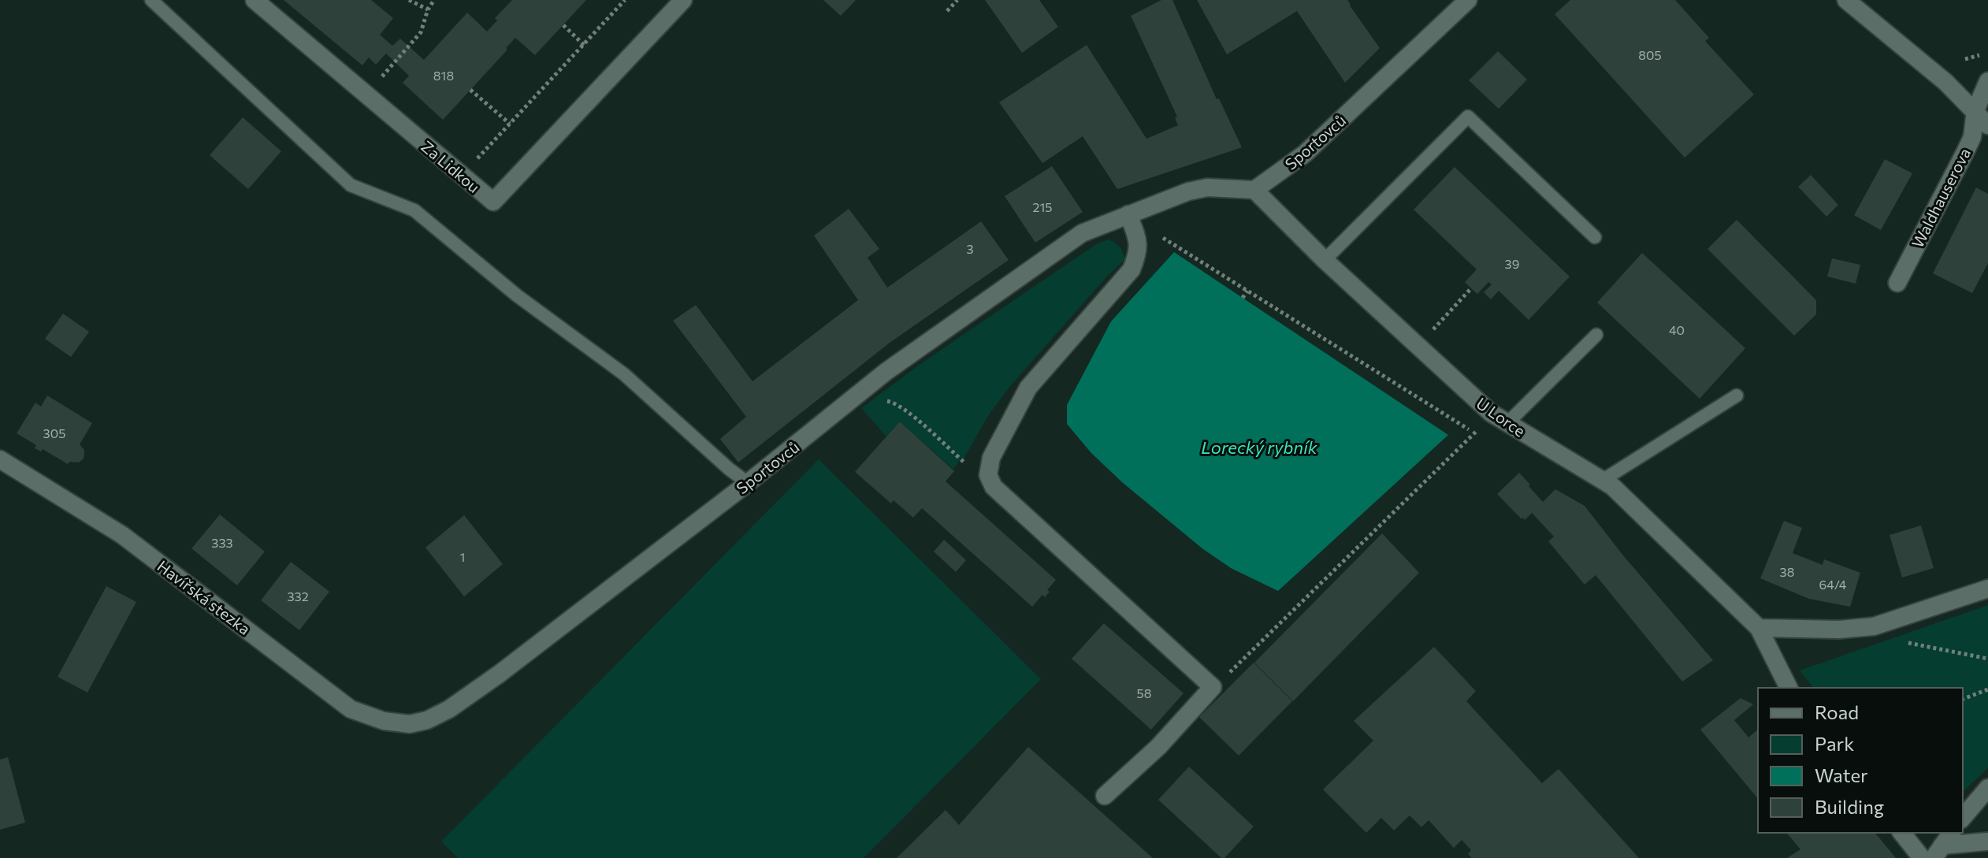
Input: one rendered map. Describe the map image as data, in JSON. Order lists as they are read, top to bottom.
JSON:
{
  "streets": {
    "street": [
      "Sportovců",
      "Za Lidkou",
      "Waldhauserova",
      "U Lorce",
      "Havířská stezka"
    ]
  },
  "crossings": [
    ["Sportovců", "U Lorce"],
    ["Sportovců", "Havířská stezka"]
  ],
  "water": ["Lorecký rybník"],
  "house_numbers": [
    "805",
    "818",
    "215",
    "3",
    "39",
    "40",
    "305",
    "333",
    "1",
    "38",
    "64/4",
    "332",
    "58"
  ],
  "legend": [
    "Road",
    "Park",
    "Water",
    "Building"
  ]
}
